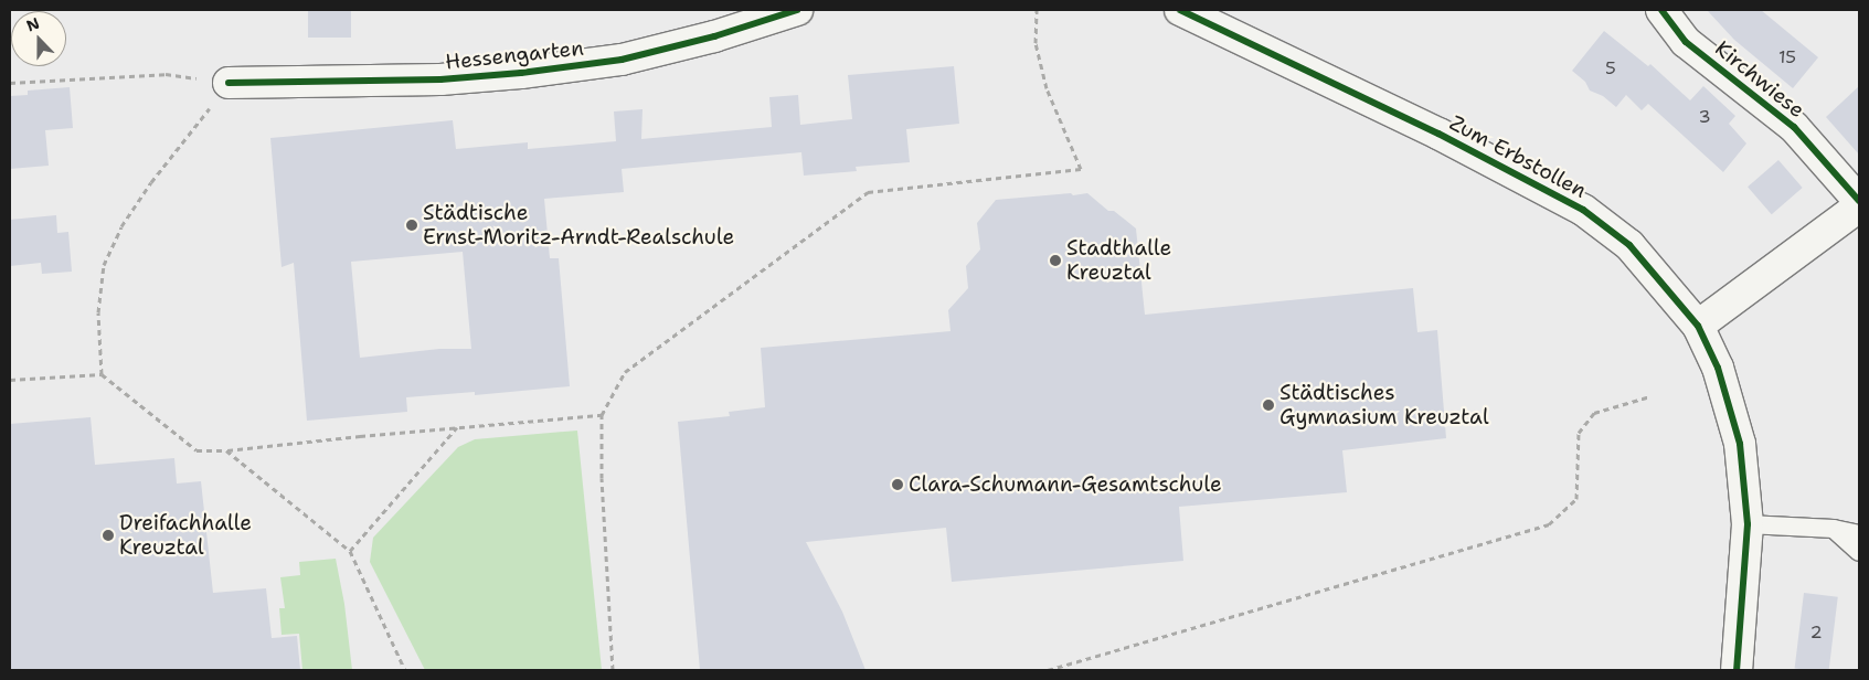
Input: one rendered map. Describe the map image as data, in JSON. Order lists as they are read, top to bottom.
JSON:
{
  "streets": {
    "street": ["Hessengarten", "Kirchwiese", "Zum Erbstollen"]
  },
  "places": [
    "Städtische Ernst-Moritz-Arndt-Realschule",
    "Stadthalle Kreuztal",
    "Städtisches Gymnasium Kreuztal",
    "Clara-Schumann-Gesamtschule",
    "Dreifachhalle Kreuztal"
  ],
  "house_numbers": [
    "15",
    "5",
    "3",
    "2"
  ],
  "north": "top"
}
